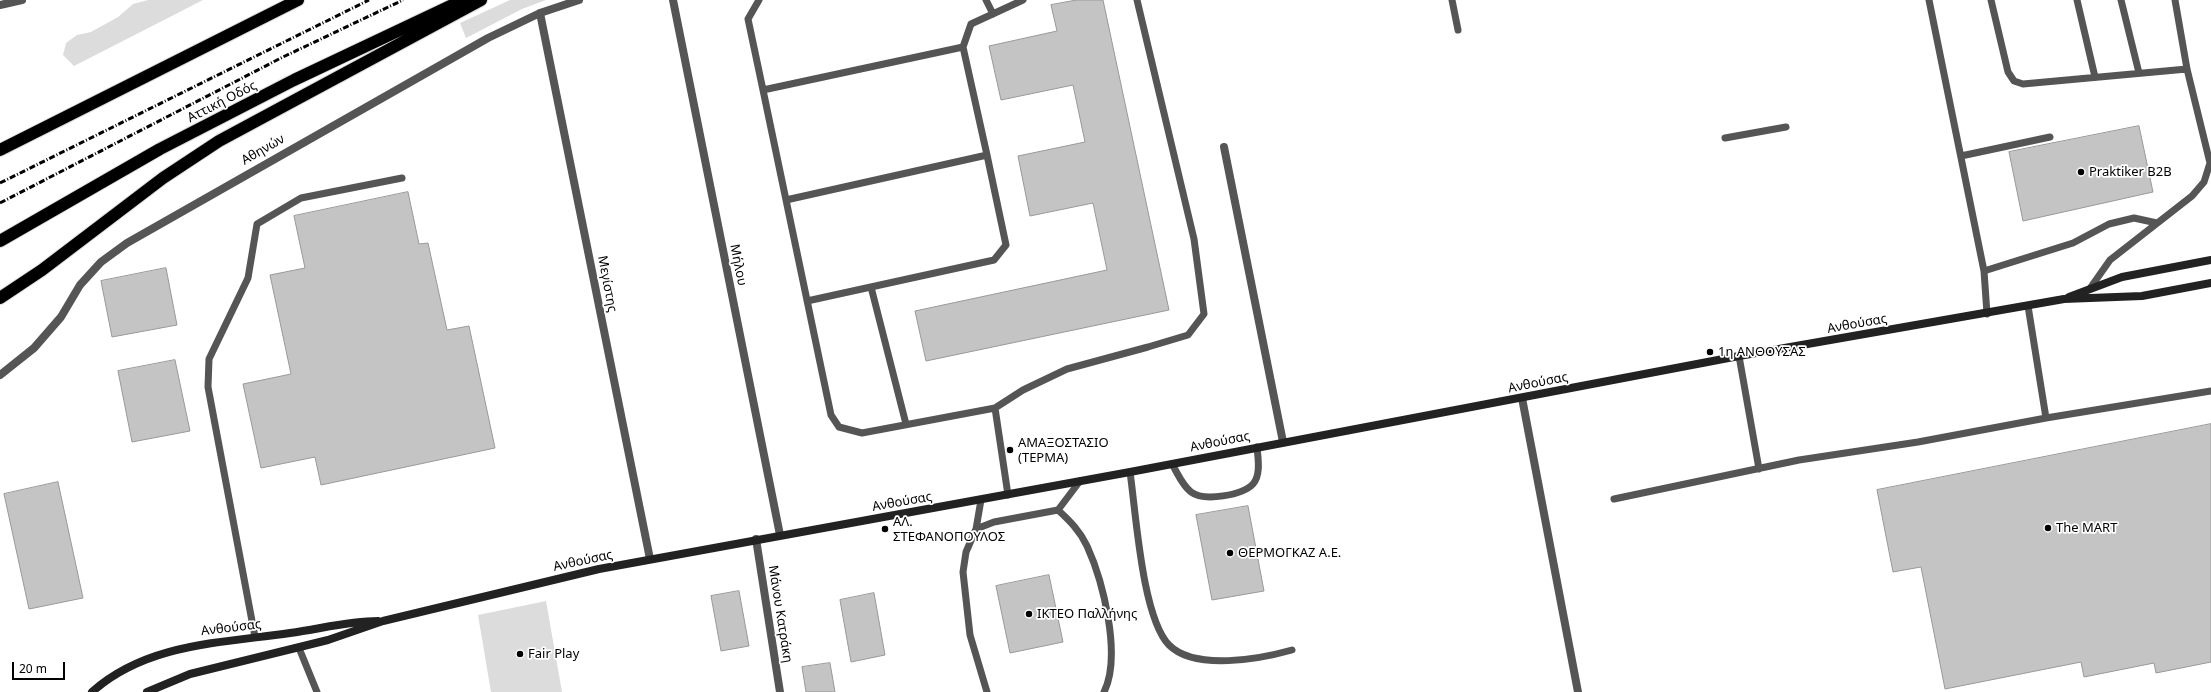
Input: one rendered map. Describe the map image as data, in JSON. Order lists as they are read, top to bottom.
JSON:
{
  "streets": {
    "highway": ["Αττική Οδός"],
    "street": [
      "Αθηνών",
      "Μήλου",
      "Μεγίστης",
      "Ανθούσας",
      "Μάνου Κατράκη"
    ]
  },
  "crossings": [
    ["Αθηνών", "Μεγίστης"],
    ["Μήλου", "Ανθούσας"],
    ["Μεγίστης", "Ανθούσας"],
    ["Ανθούσας", "Μάνου Κατράκη"]
  ],
  "places": [
    "Praktiker B2B",
    "1η ΑΝΘΟΥΣΑΣ",
    "ΑΜΑΞΟΣΤΑΣΙΟ (ΤΕΡΜΑ)",
    "The MART",
    "ΑΛ. ΣΤΕΦΑΝΟΠΟΥΛΟΣ",
    "ΘΕΡΜΟΓΚΑΖ Α.Ε.",
    "ΙΚΤΕΟ Παλλήνης",
    "Fair Play"
  ],
  "scale_bar": "20 m"
}
